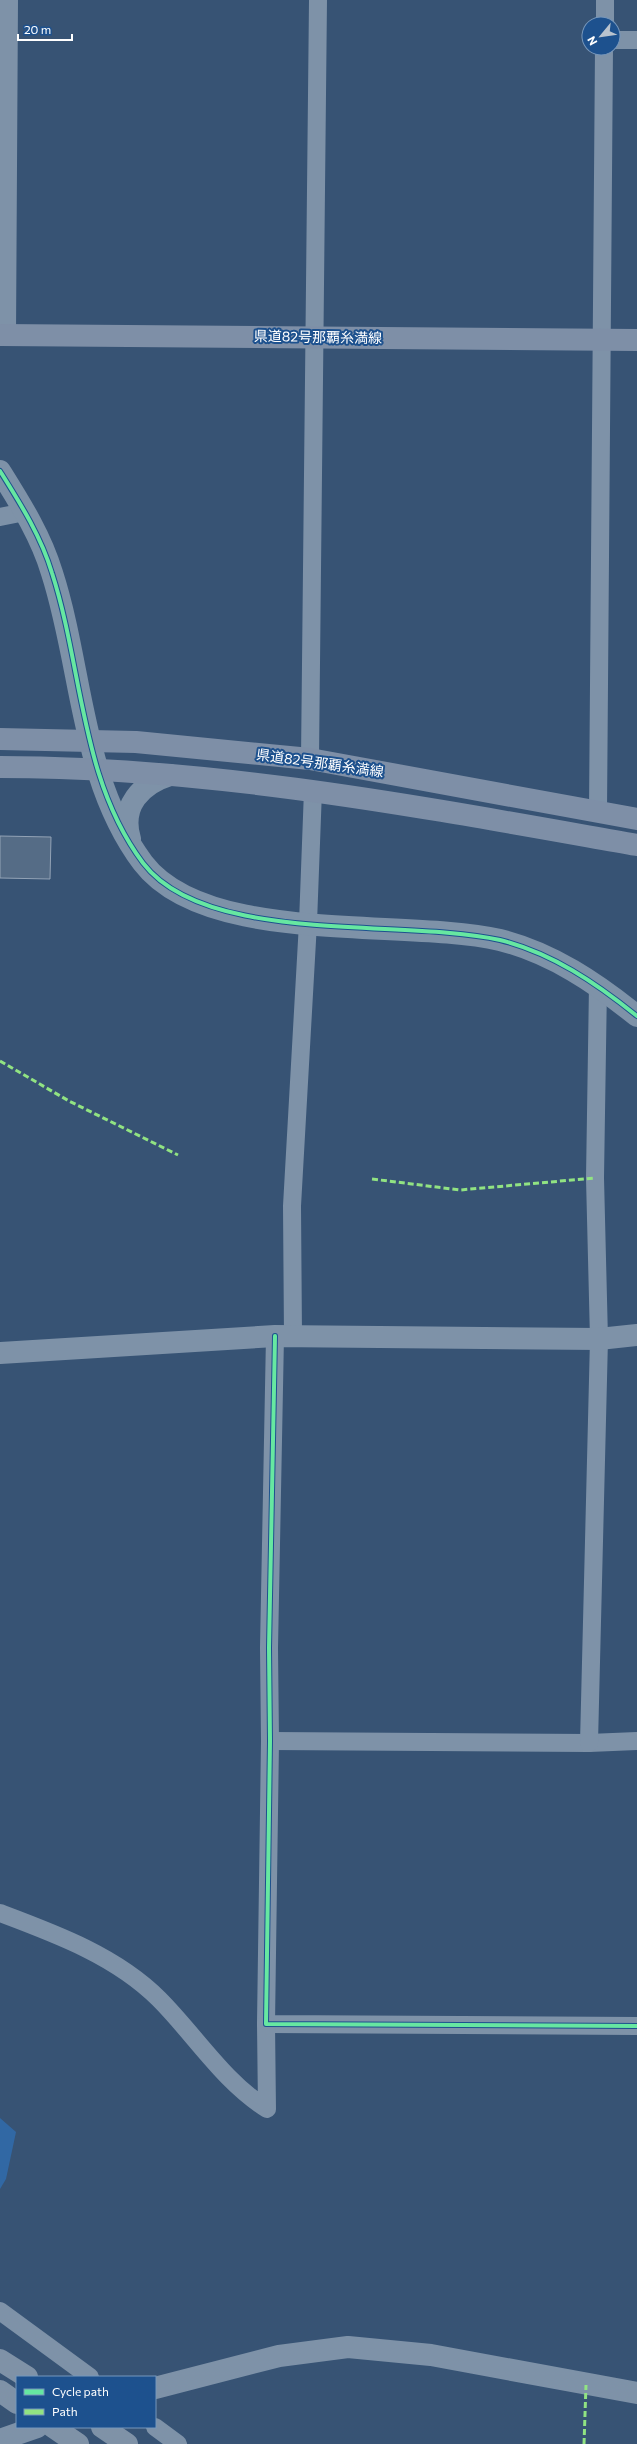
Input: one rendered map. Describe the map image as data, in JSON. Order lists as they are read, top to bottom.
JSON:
{
  "streets": {
    "main road": ["県道82号那覇糸満線"]
  },
  "legend": ["Cycle path", "Path"],
  "scale_bar": "20 m",
  "north": "bottom left"
}
